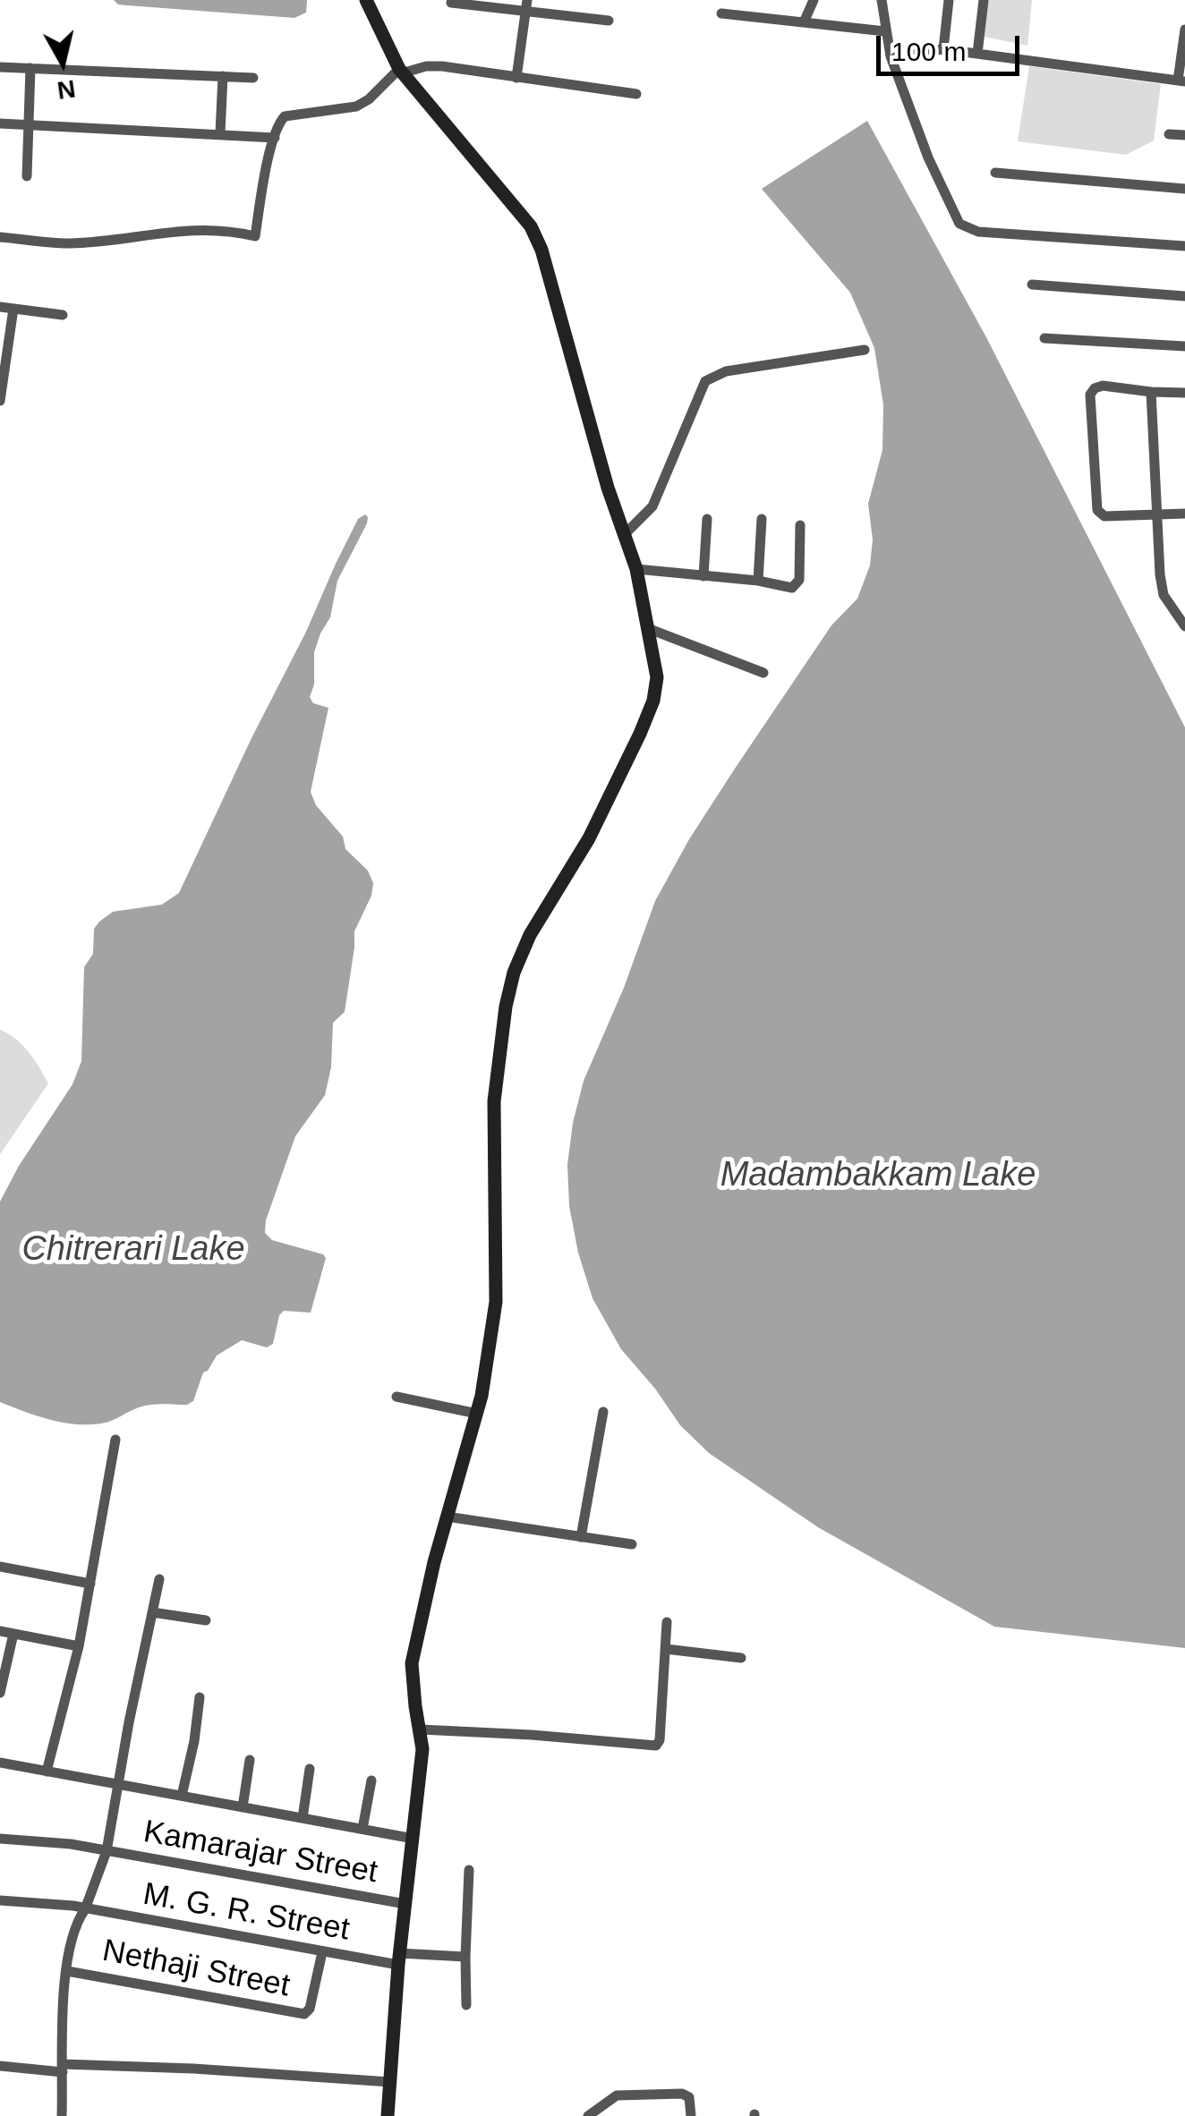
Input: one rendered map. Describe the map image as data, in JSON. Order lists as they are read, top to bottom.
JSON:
{
  "streets": {
    "street": ["Kamarajar Street", "M. G. R. Street", "Nethaji Street"]
  },
  "crossings": [
    ["M. G. R. Street", "Nethaji Street"]
  ],
  "water": ["Madambakkam Lake", "Chitrerari Lake"],
  "scale_bar": "100 m",
  "north": "bottom"
}
